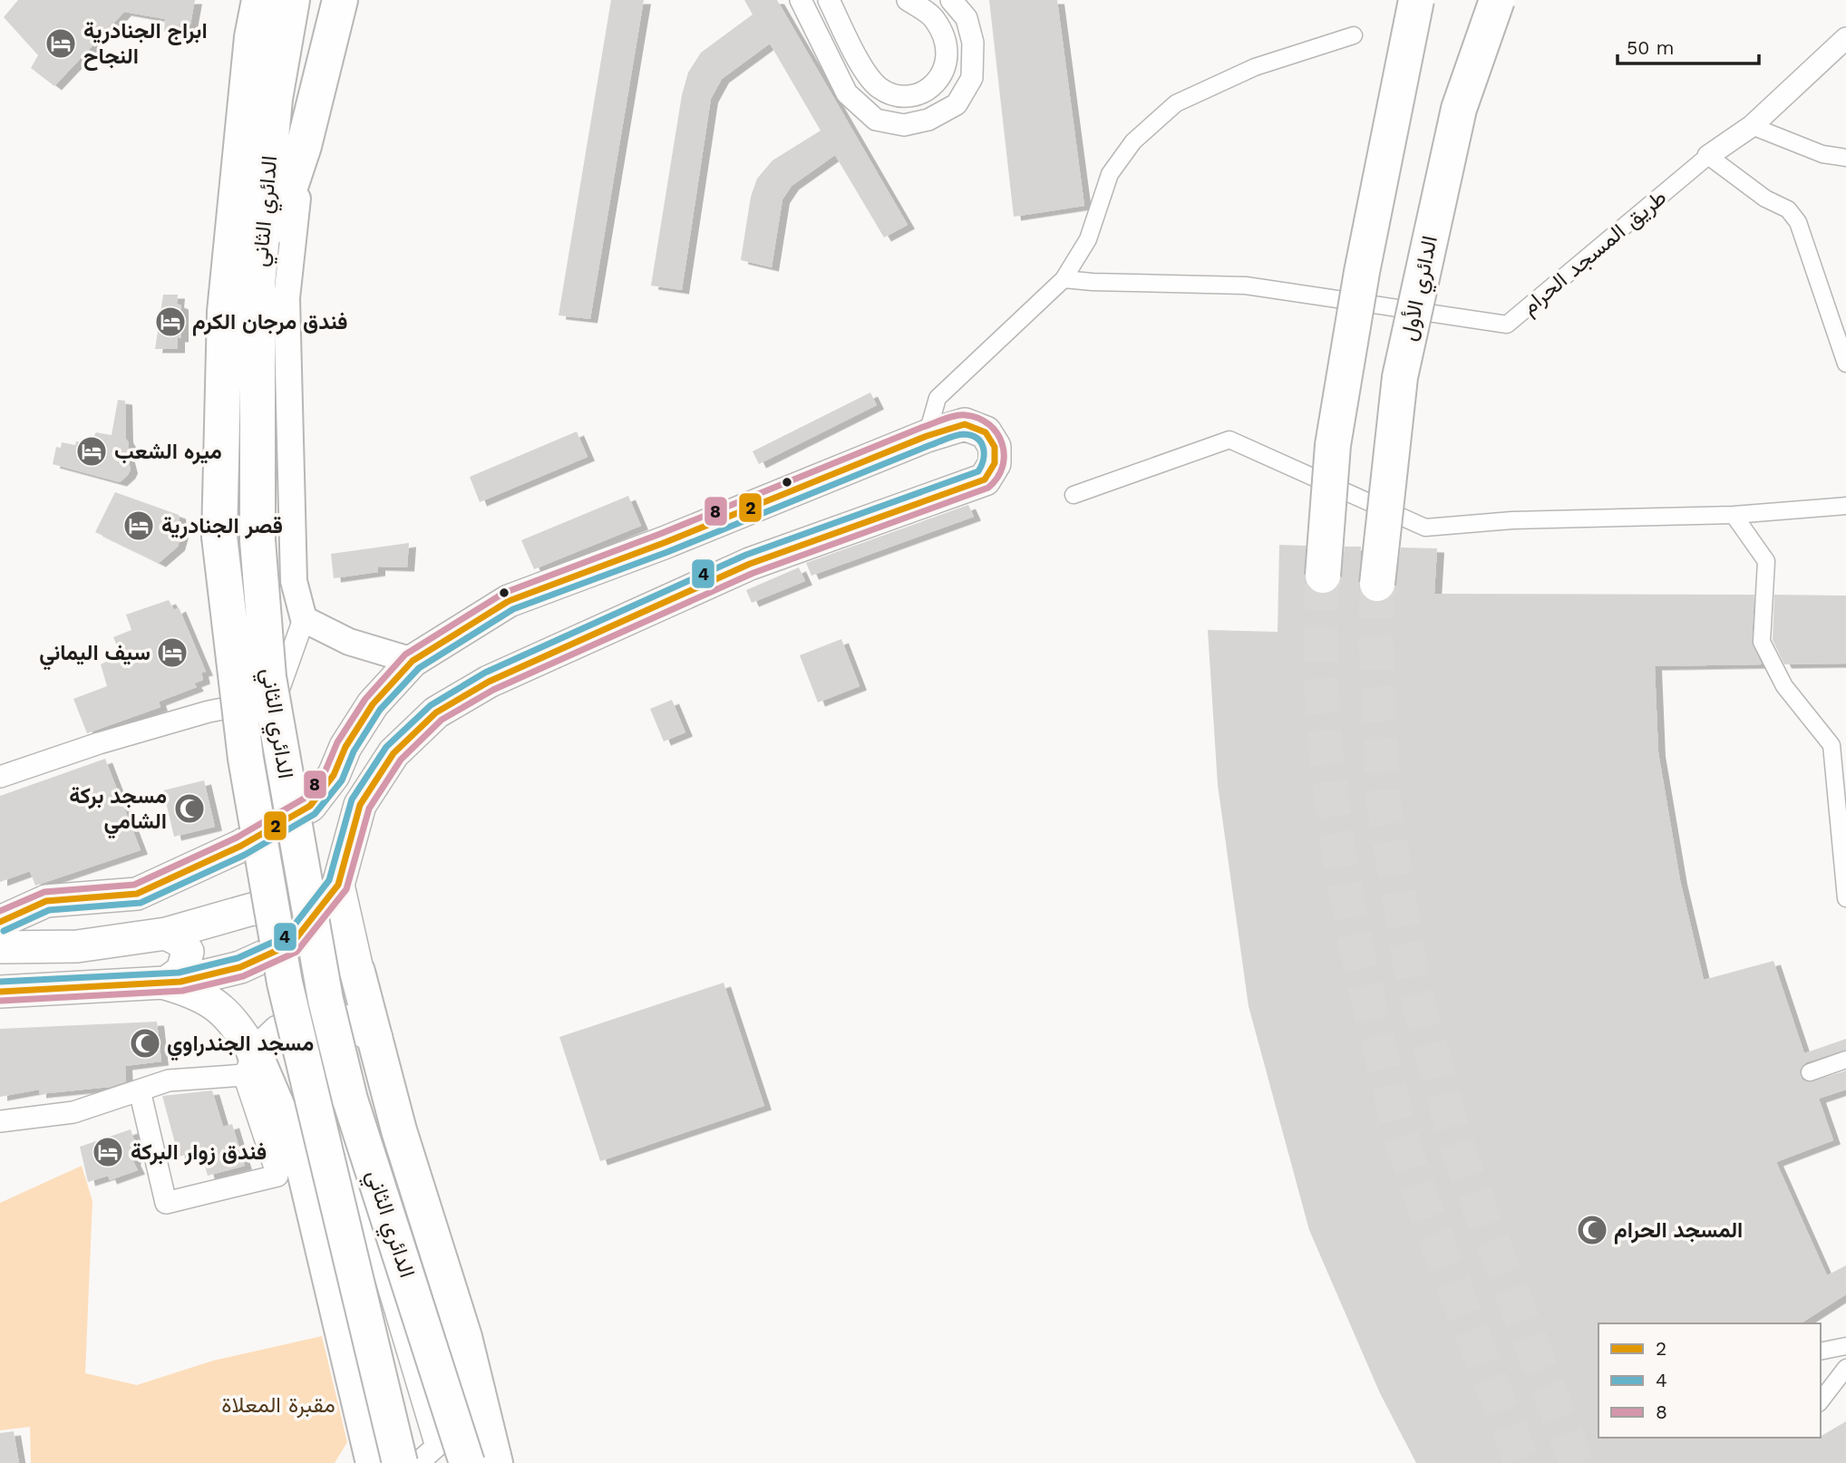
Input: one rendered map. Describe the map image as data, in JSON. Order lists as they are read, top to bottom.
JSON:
{
  "streets": {
    "highway": ["الدائري الثاني", "الدائري الأول"],
    "street": ["طريق المسجد الحرام"]
  },
  "parks": ["مقبرة المعلاة"],
  "places": {
    "hotel": [
      "ابراج الجنادرية النجاح",
      "فندق مرجان الكرم",
      "ميره الشعب",
      "قصر الجنادرية",
      "سيف اليماني",
      "فندق زوار البركة"
    ],
    "mosque": ["مسجد بركة الشامي", "مسجد الجندراوي", "المسجد الحرام"]
  },
  "lines": ["transit line 8", "transit line 2", "transit line 4"],
  "legend": ["2", "4", "8"],
  "scale_bar": "50 m"
}
